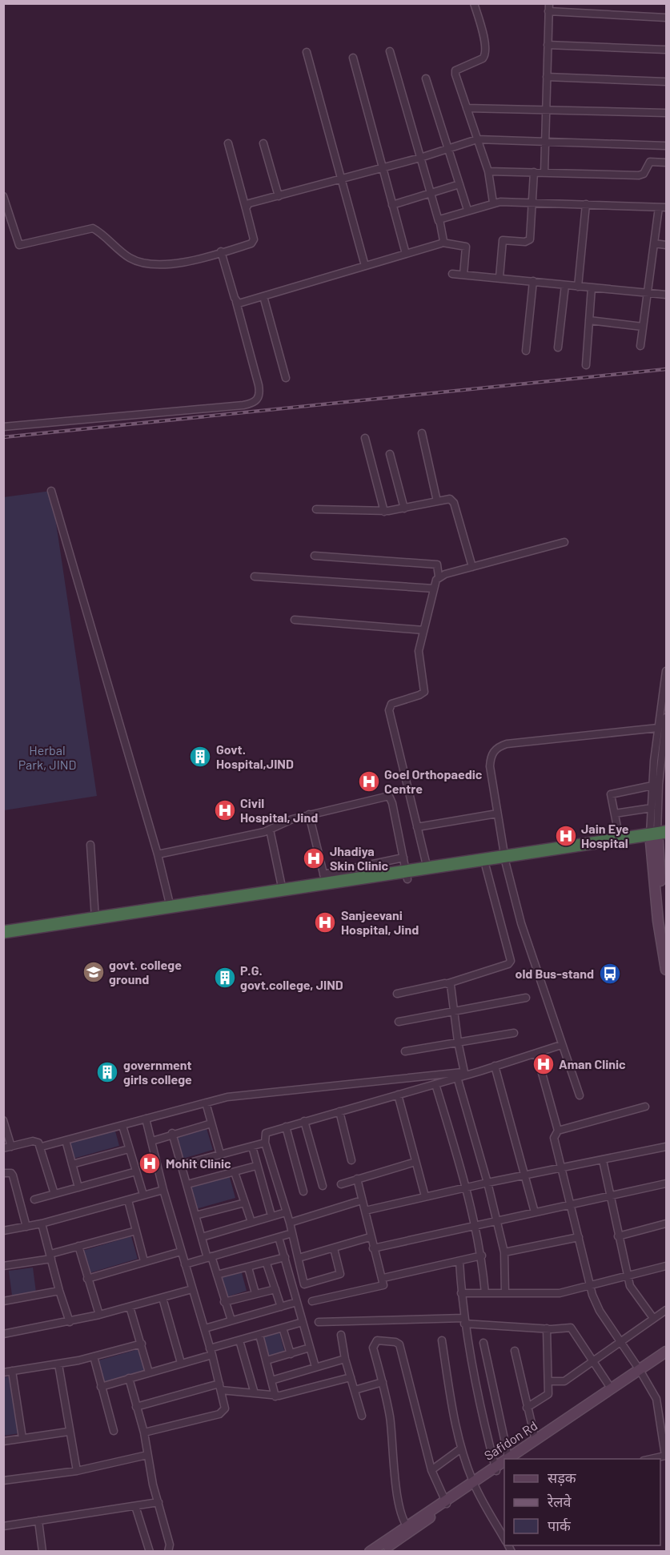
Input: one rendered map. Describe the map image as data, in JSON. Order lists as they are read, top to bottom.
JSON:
{
  "streets": {
    "main road": ["Safidon Rd"]
  },
  "parks": ["Herbal Park, JIND"],
  "places": {
    "building": ["Govt. Hospital,JIND", "P.G. govt.college, JIND", "government girls college"],
    "hospital": [
      "Goel Orthopaedic Centre",
      "Civil Hospital, Jind",
      "Jain Eye Hospital",
      "Jhadiya Skin Clinic",
      "Sanjeevani Hospital, Jind",
      "Aman Clinic",
      "Mohit Clinic"
    ],
    "school or university": ["govt. college ground"],
    "bus stop": ["old Bus-stand"]
  },
  "legend": ["सड़क", "रेलवे", "पार्क"]
}
